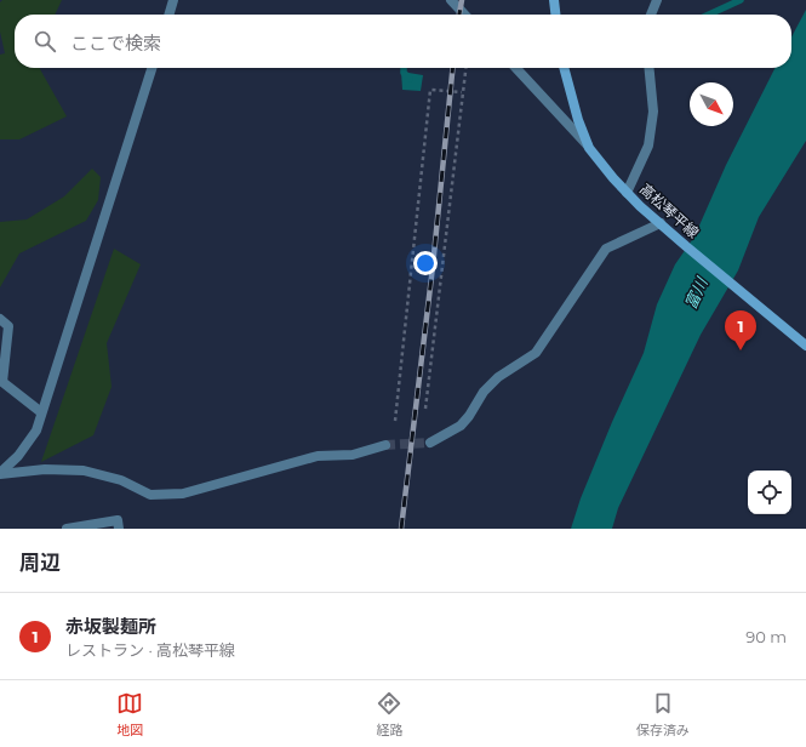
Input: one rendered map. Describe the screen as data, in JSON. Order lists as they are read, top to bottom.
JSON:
{
  "streets": {
    "main road": ["高松琴平線"]
  },
  "water": ["富川"],
  "north": "bottom right",
  "page": {
    "search": "ここで検索",
    "pins": "1",
    "heading": "周辺",
    "list": [
      {
        "mark": "1",
        "name": "赤坂製麺所",
        "note": "レストラン · 高松琴平線",
        "value": "90 m"
      }
    ],
    "nav": ["地図", "経路", "保存済み"]
  }
}
